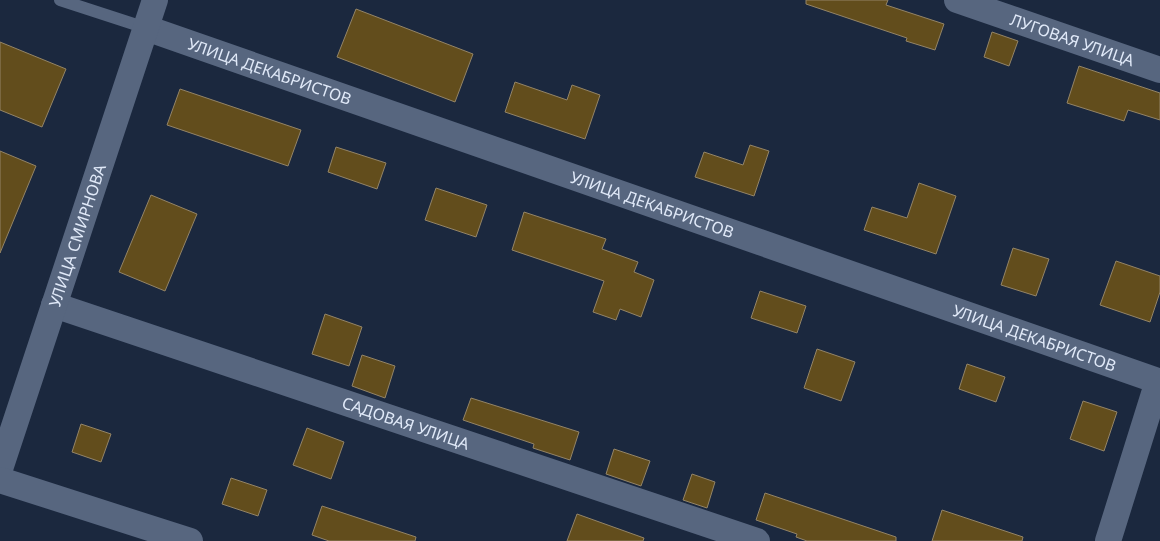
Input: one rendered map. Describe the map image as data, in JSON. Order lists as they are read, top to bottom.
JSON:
{
  "streets": {
    "street": [
      "ЛУГОВАЯ УЛИЦА",
      "УЛИЦА ДЕКАБРИСТОВ",
      "УЛИЦА СМИРНОВА",
      "САДОВАЯ УЛИЦА"
    ]
  },
  "crossings": [
    ["УЛИЦА ДЕКАБРИСТОВ", "УЛИЦА СМИРНОВА"],
    ["УЛИЦА СМИРНОВА", "САДОВАЯ УЛИЦА"]
  ]
}
